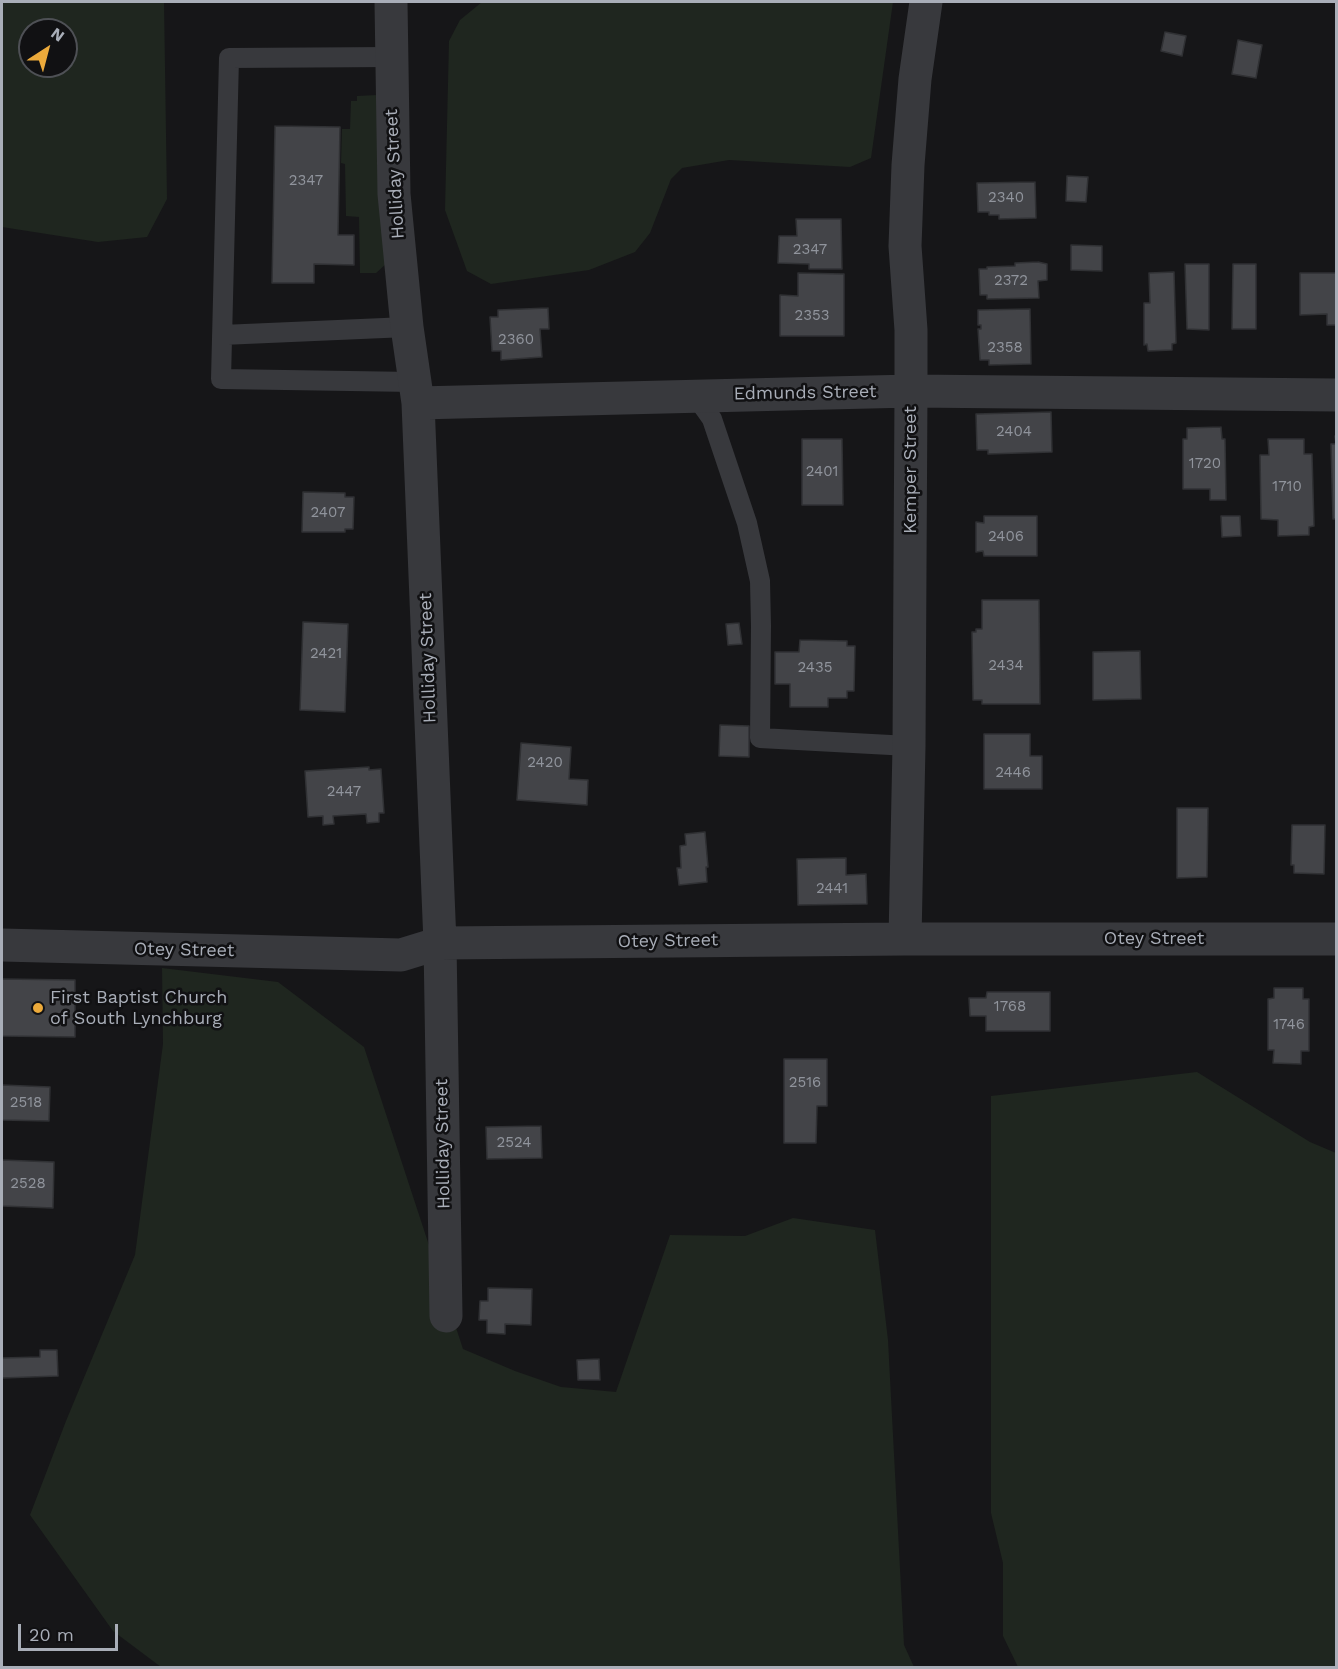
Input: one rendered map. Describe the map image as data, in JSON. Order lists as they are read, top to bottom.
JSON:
{
  "streets": {
    "street": [
      "Holliday Street",
      "Edmunds Street",
      "Kemper Street",
      "Otey Street"
    ]
  },
  "crossings": [
    ["Holliday Street", "Edmunds Street"],
    ["Holliday Street", "Otey Street"],
    ["Edmunds Street", "Kemper Street"],
    ["Kemper Street", "Otey Street"]
  ],
  "places": ["First Baptist Church of South Lynchburg"],
  "house_numbers": [
    "2347",
    "2340",
    "2347",
    "2372",
    "2353",
    "2360",
    "2358",
    "2404",
    "1720",
    "2401",
    "1710",
    "2407",
    "2406",
    "2421",
    "2434",
    "2435",
    "2420",
    "2446",
    "2447",
    "2441",
    "1768",
    "1746",
    "2516",
    "2518",
    "2524",
    "2528"
  ],
  "scale_bar": "20 m",
  "north": "top right"
}
